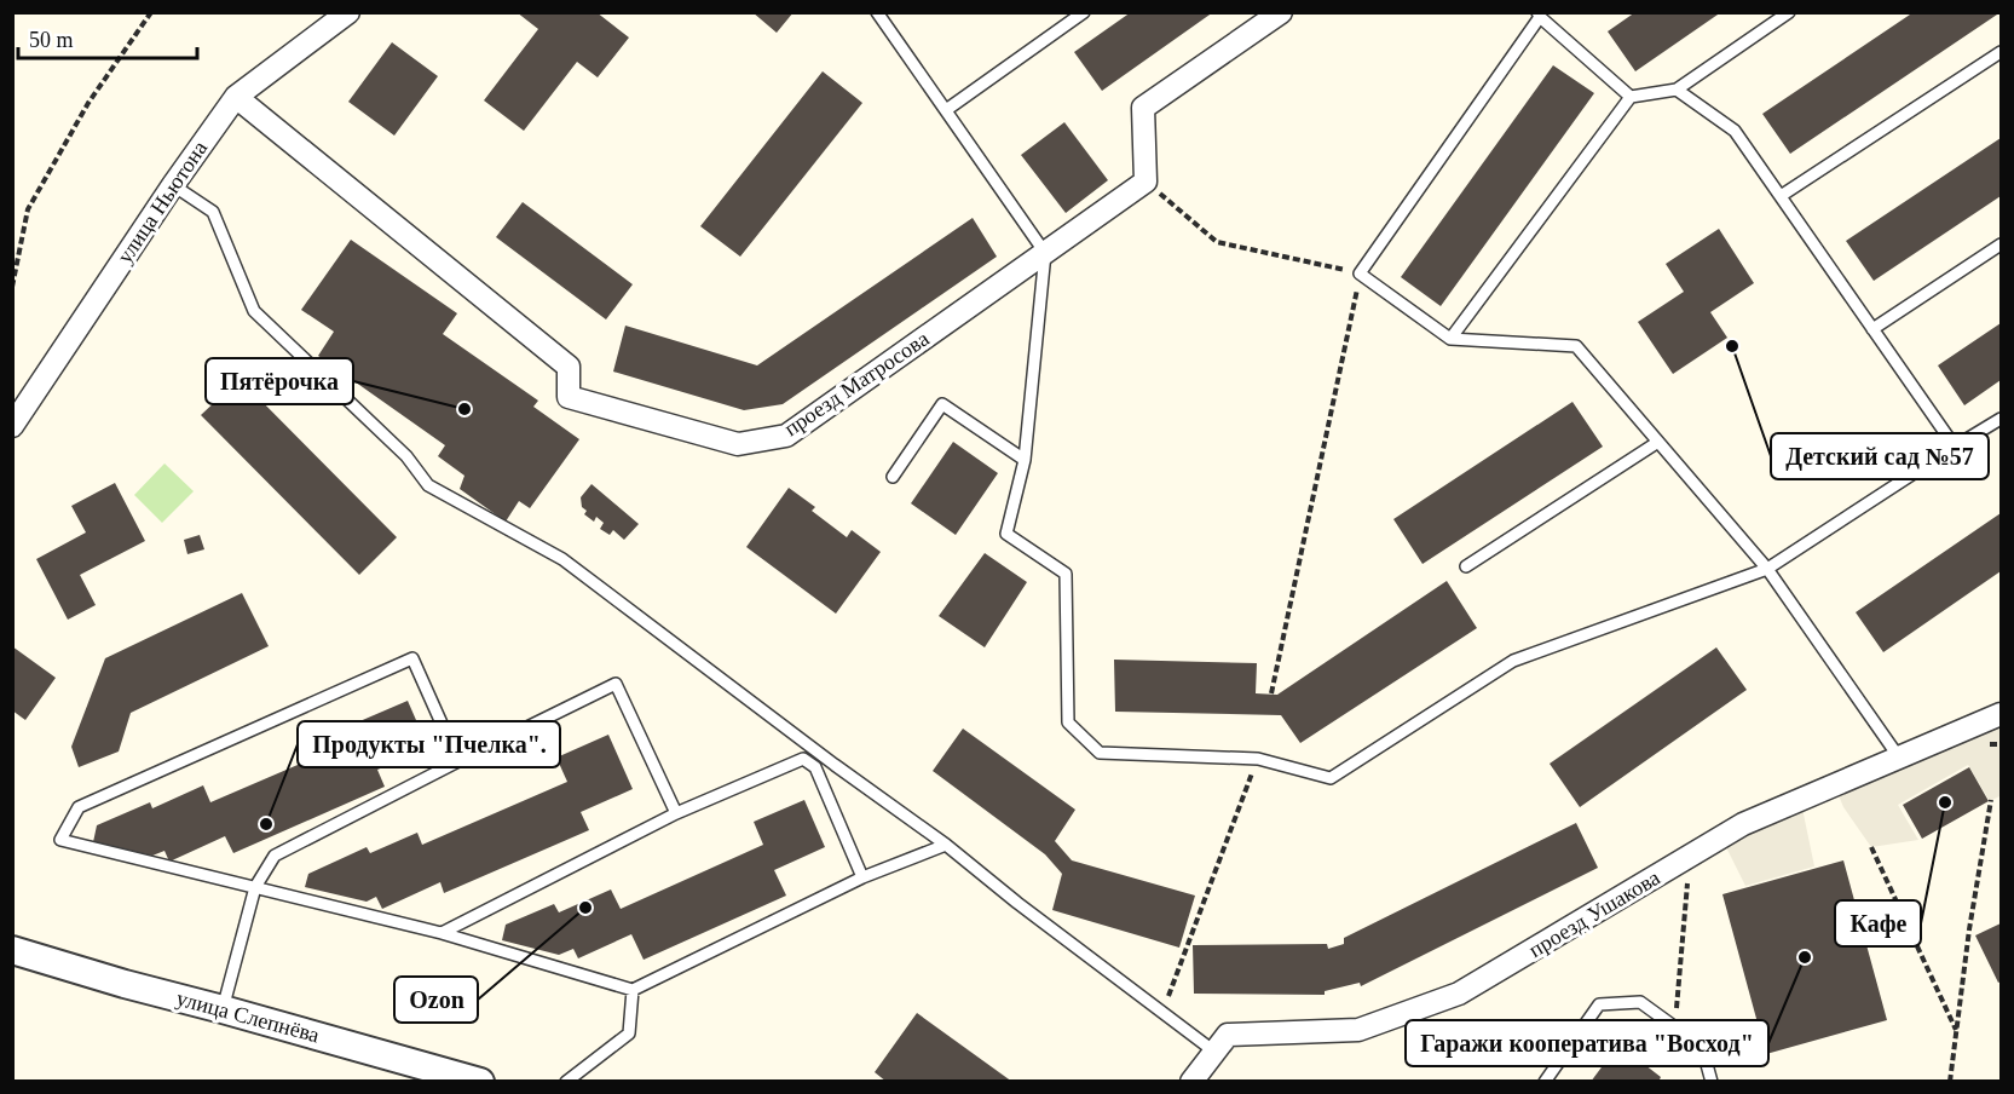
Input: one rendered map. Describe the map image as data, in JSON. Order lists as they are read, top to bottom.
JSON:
{
  "streets": {
    "street": [
      "улица Ньютона",
      "проезд Матросова",
      "проезд Ушакова",
      "улица Слепнёва"
    ]
  },
  "crossings": [
    ["улица Ньютона", "проезд Матросова"]
  ],
  "places": [
    "Детский сад №57",
    "Пятёрочка",
    "Кафе",
    "Продукты \"Пчелка\".",
    "Ozon",
    "Гаражи кооператива \"Восход\""
  ],
  "scale_bar": "50 m"
}
